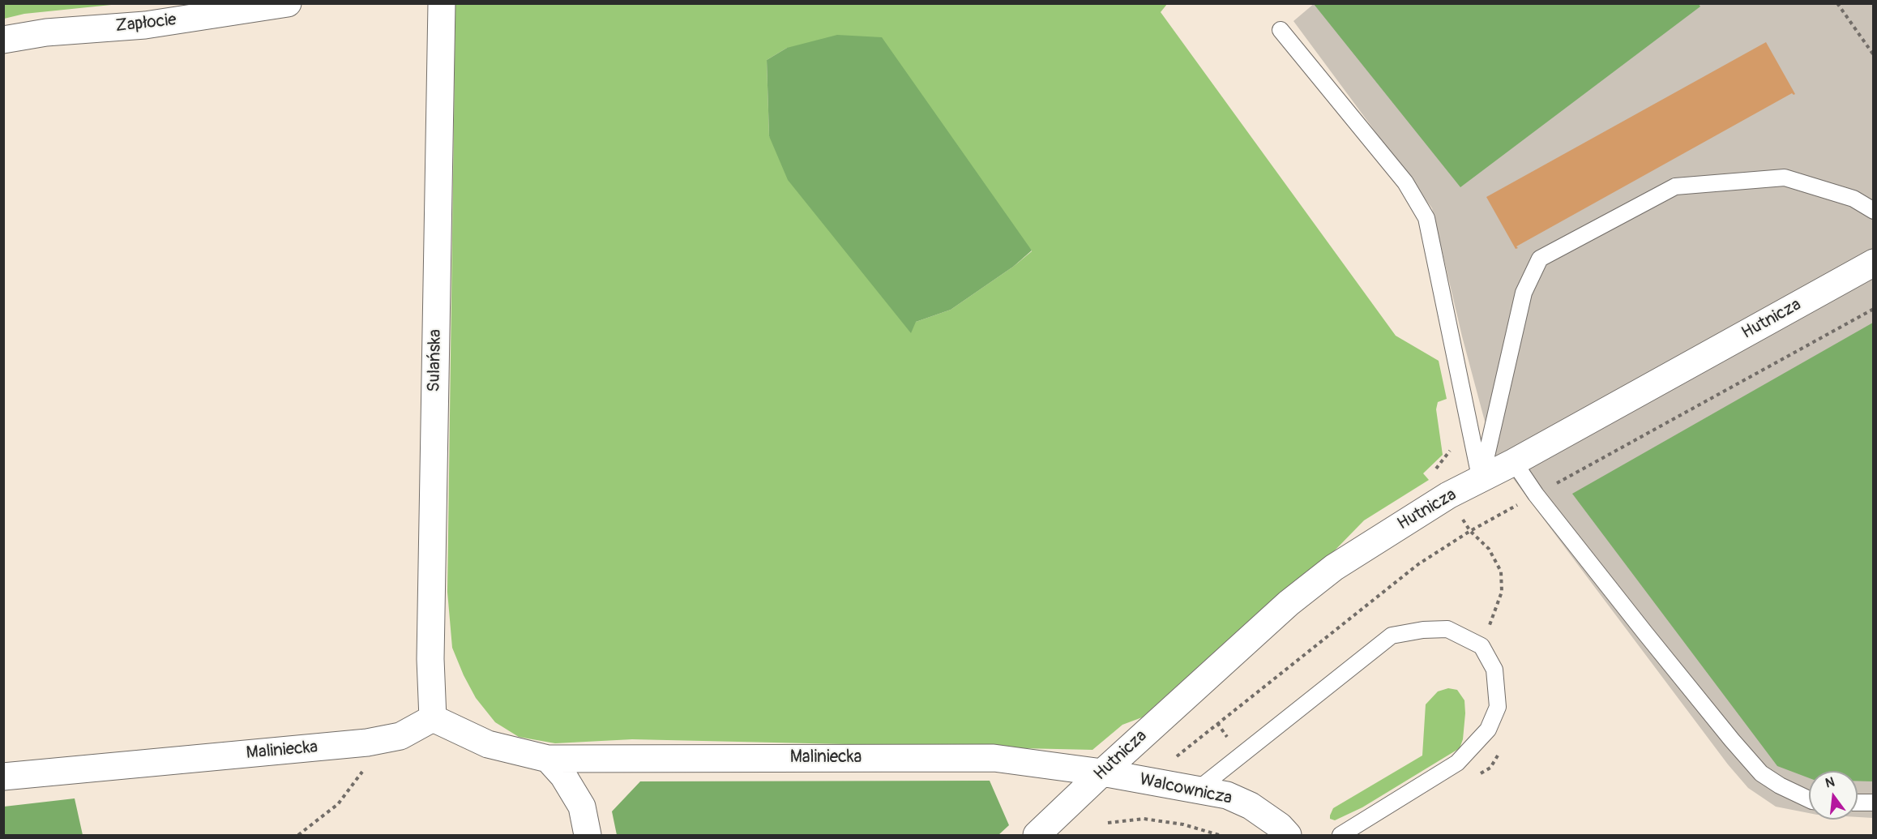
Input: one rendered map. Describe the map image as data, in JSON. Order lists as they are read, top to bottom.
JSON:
{
  "streets": {
    "street": [
      "Zapłocie",
      "Hutnicza",
      "Sulańska",
      "Maliniecka",
      "Walcownicza"
    ]
  },
  "crossings": [
    ["Hutnicza", "Maliniecka"],
    ["Hutnicza", "Walcownicza"],
    ["Sulańska", "Maliniecka"],
    ["Maliniecka", "Walcownicza"]
  ],
  "north": "top"
}
